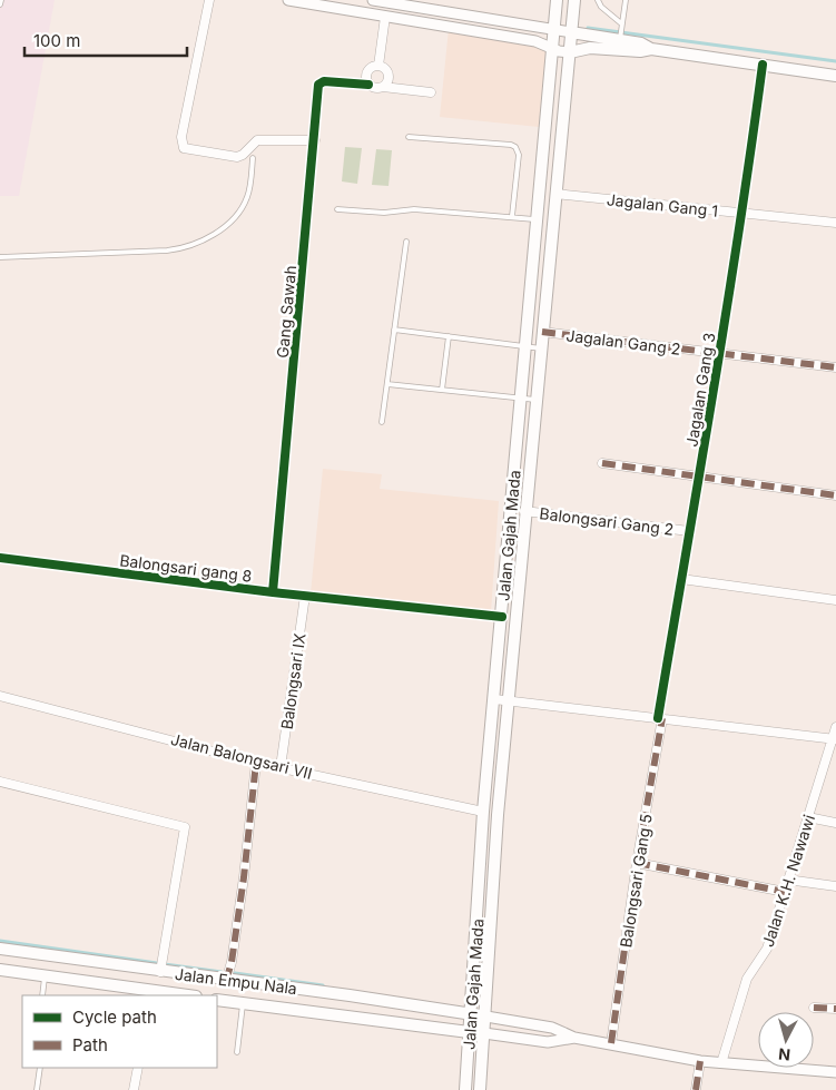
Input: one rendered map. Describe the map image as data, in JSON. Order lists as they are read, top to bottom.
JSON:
{
  "streets": {
    "main road": ["Jalan Gajah Mada", "Jalan Empu Nala"],
    "street": [
      "Jagalan Gang 1",
      "Gang Sawah",
      "Jagalan Gang 2",
      "Jagalan Gang 3",
      "Balongsari Gang 2",
      "Balongsari gang 8",
      "Balongsari IX",
      "Jalan Balongsari VII",
      "Balongsari Gang 5",
      "Jalan K.H. Nawawi"
    ]
  },
  "crossings": [
    ["Jagalan Gang 1", "Jagalan Gang 3"],
    ["Jagalan Gang 1", "Jalan Gajah Mada"],
    ["Gang Sawah", "Balongsari gang 8"],
    ["Jagalan Gang 2", "Jagalan Gang 3"],
    ["Jagalan Gang 2", "Jalan Gajah Mada"],
    ["Jagalan Gang 3", "Balongsari Gang 2"],
    ["Jagalan Gang 3", "Balongsari Gang 5"],
    ["Balongsari Gang 2", "Jalan Gajah Mada"],
    ["Jalan Gajah Mada", "Balongsari gang 8"],
    ["Jalan Gajah Mada", "Jalan Balongsari VII"],
    ["Jalan Gajah Mada", "Jalan Empu Nala"],
    ["Balongsari gang 8", "Balongsari IX"],
    ["Balongsari IX", "Jalan Balongsari VII"]
  ],
  "legend": ["Cycle path", "Path"],
  "scale_bar": "100 m",
  "north": "bottom"
}
